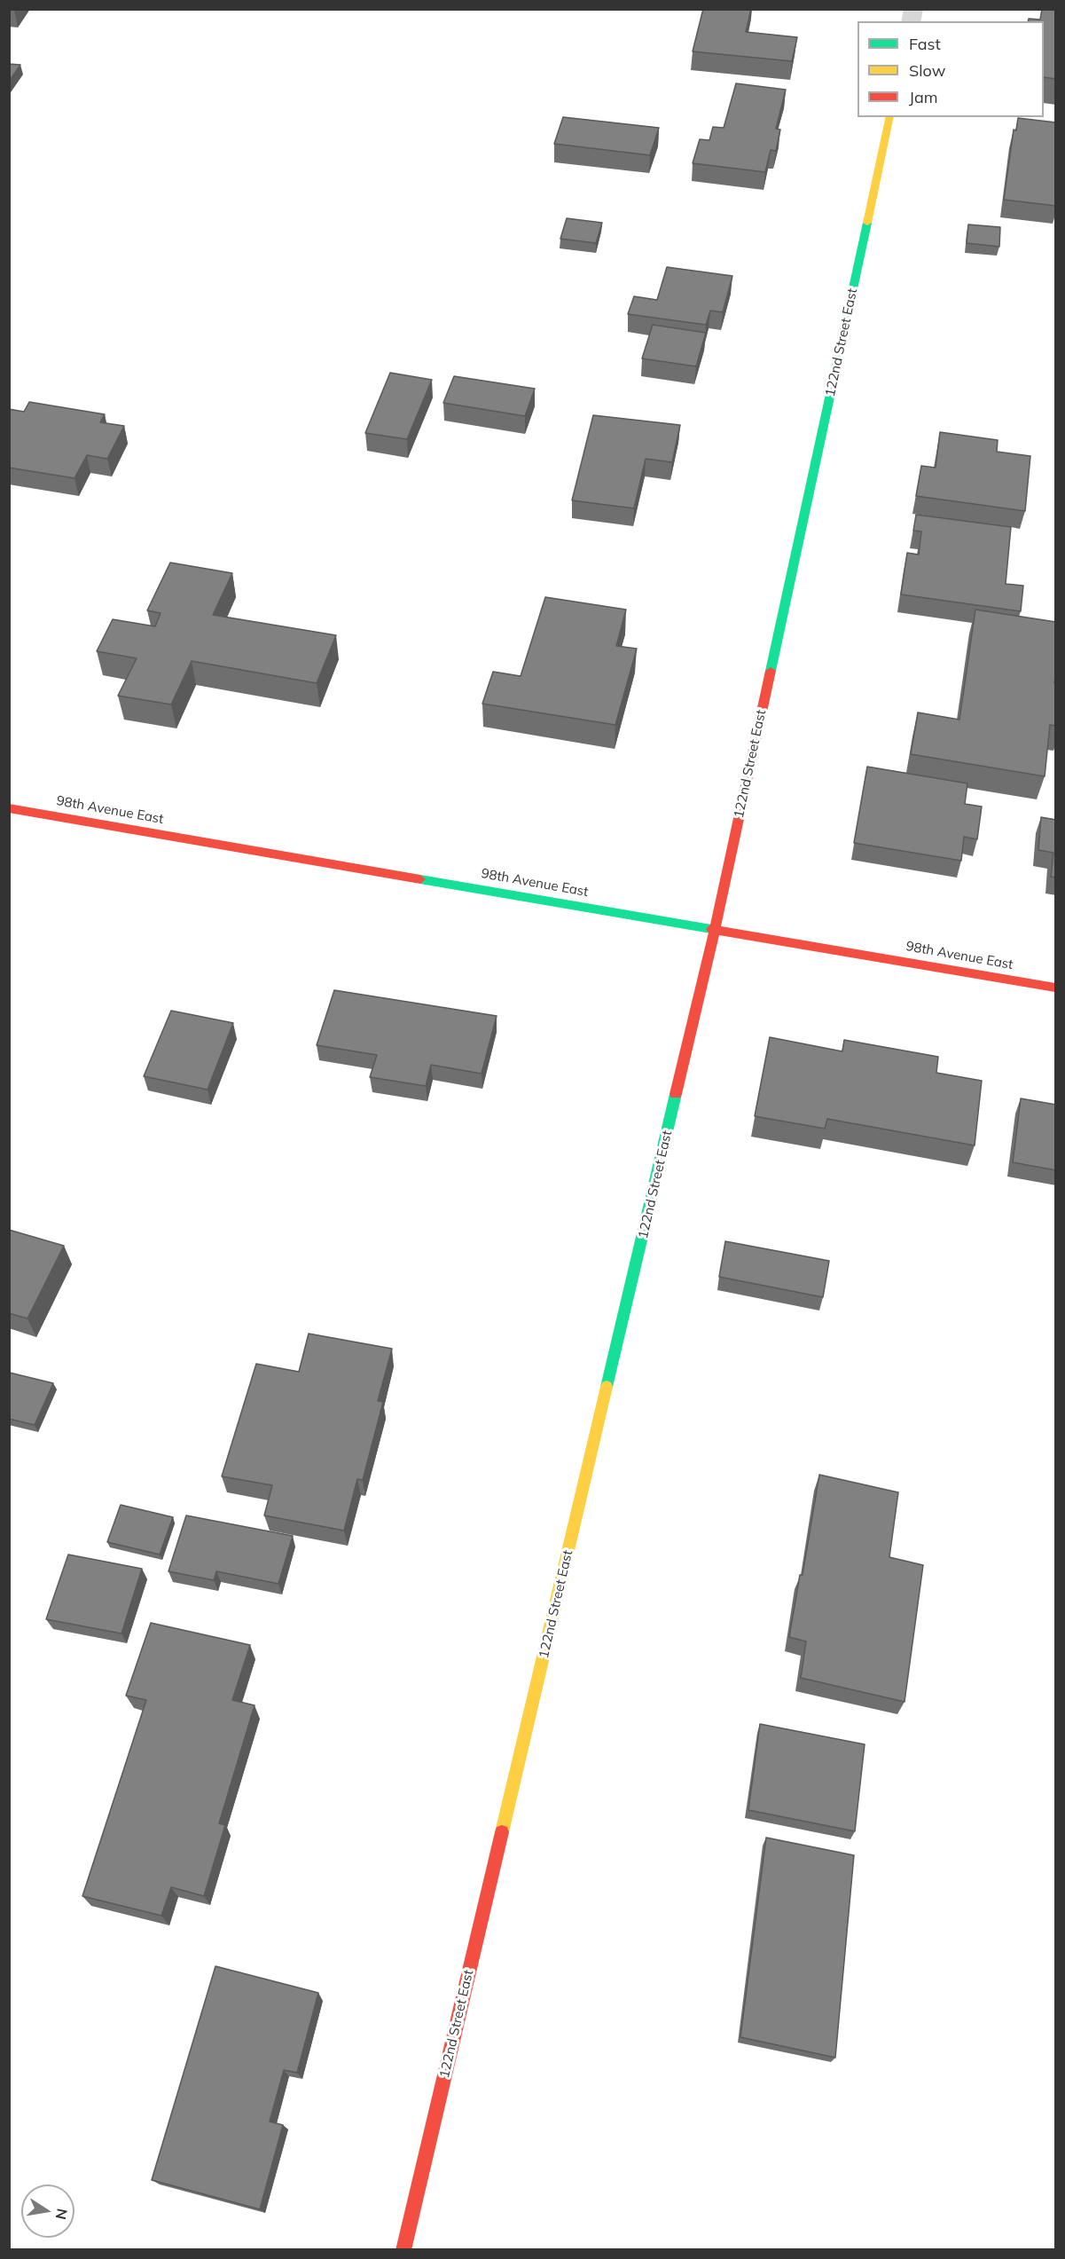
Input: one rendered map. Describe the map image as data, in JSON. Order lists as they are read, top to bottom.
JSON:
{
  "streets": {
    "street": ["122nd Street East", "98th Avenue East"]
  },
  "crossings": [
    ["122nd Street East", "98th Avenue East"]
  ],
  "legend": ["Fast", "Slow", "Jam"],
  "north": "right"
}
